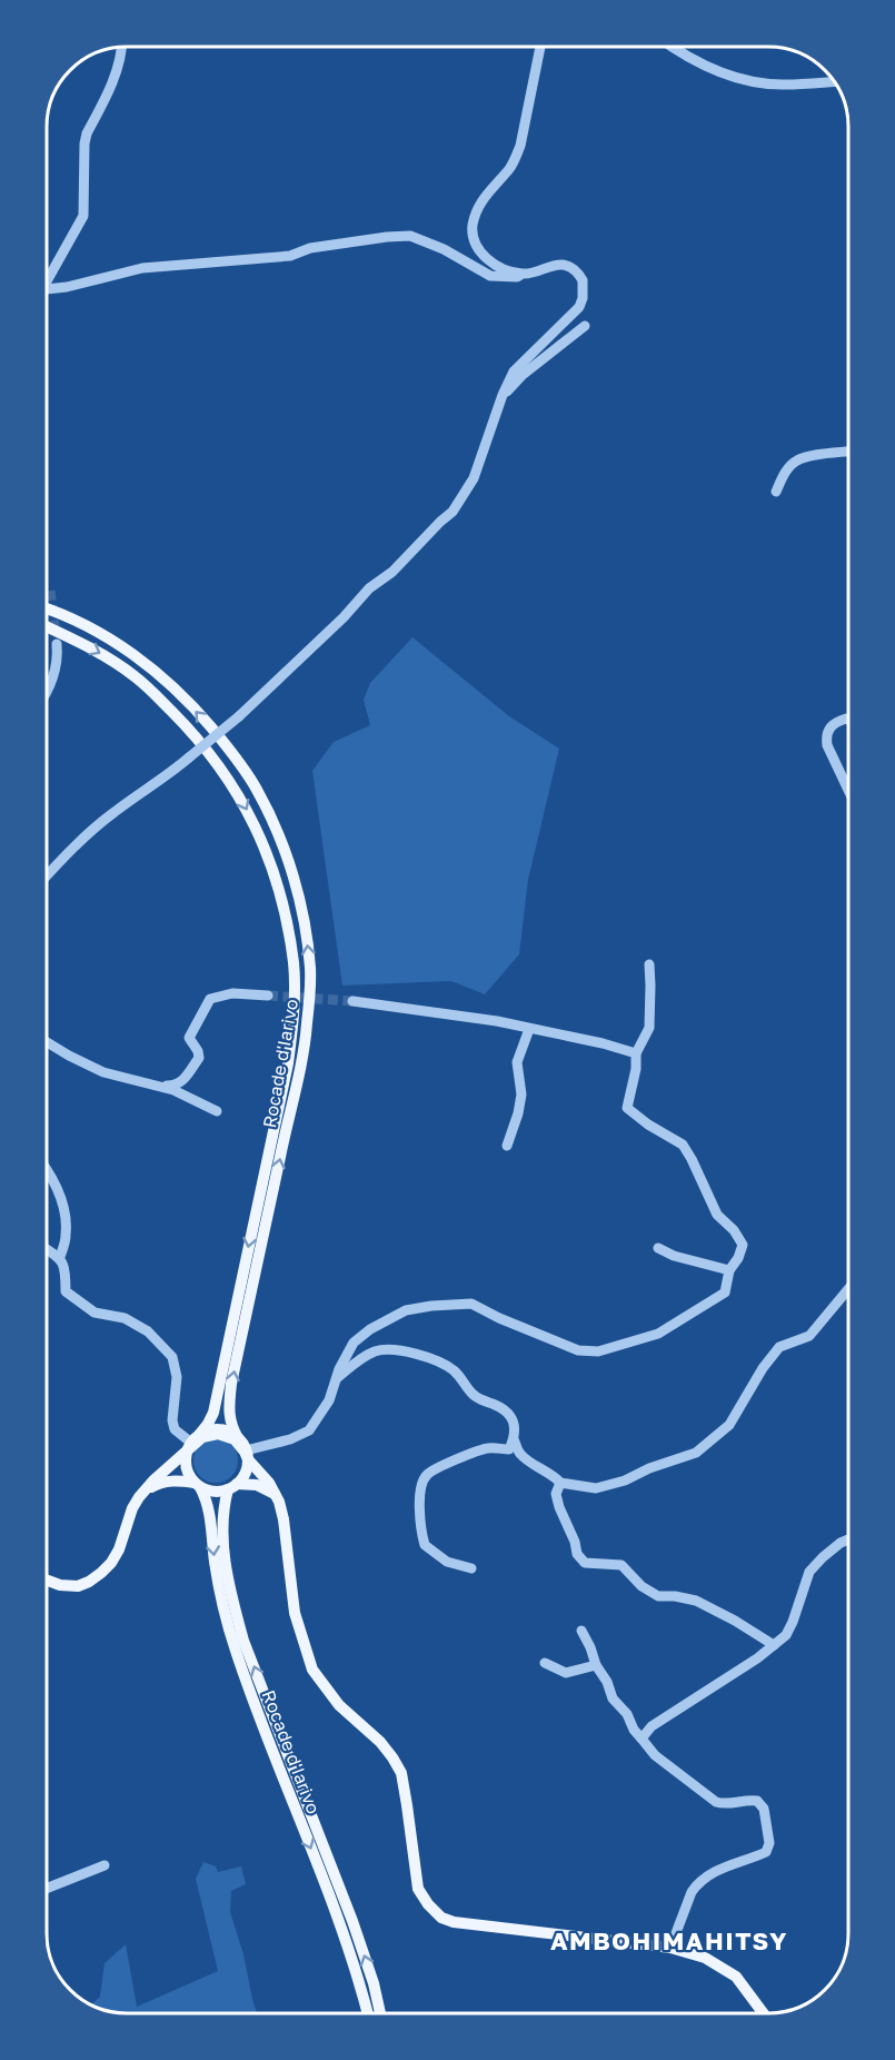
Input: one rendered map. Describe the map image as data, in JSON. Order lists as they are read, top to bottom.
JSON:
{
  "streets": {
    "main road": ["Rocade d'Iarivo"]
  },
  "districts": ["AMBOHIMAHITSY"]
}
